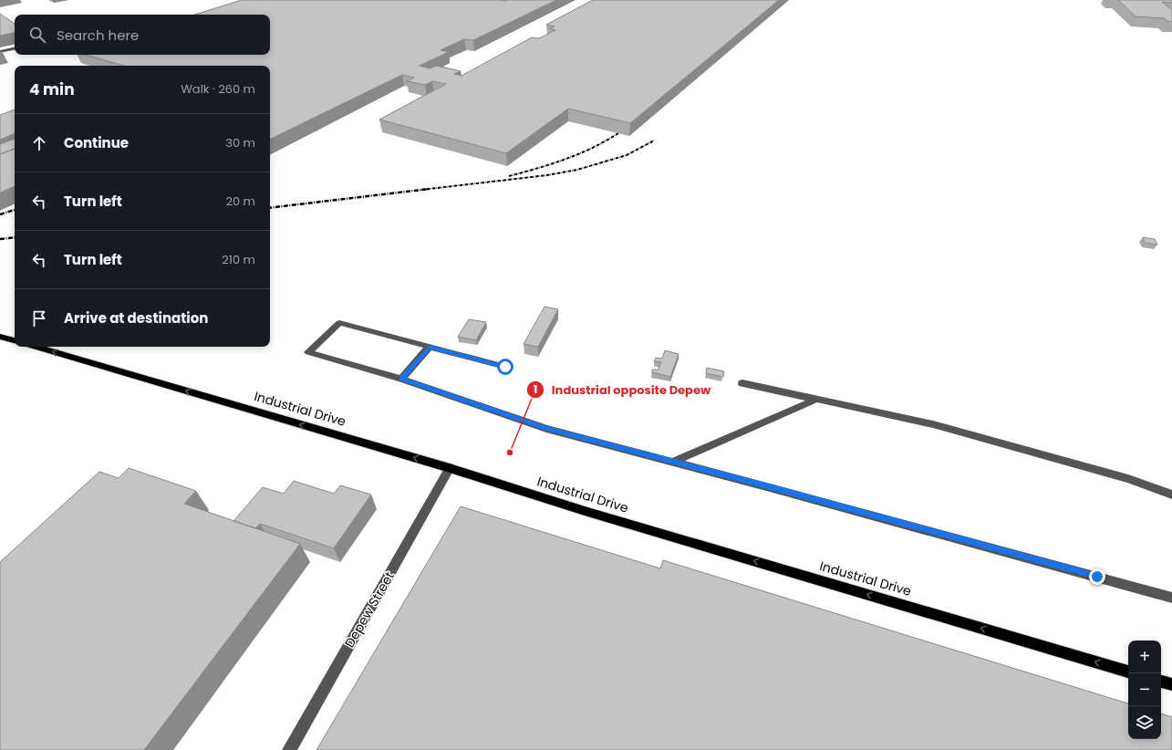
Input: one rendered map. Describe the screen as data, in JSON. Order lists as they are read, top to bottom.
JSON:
{
  "streets": {
    "main road": ["Industrial Drive"],
    "street": ["Depew Street"]
  },
  "crossings": [
    ["Industrial Drive", "Depew Street"]
  ],
  "one_way": ["Industrial Drive"],
  "places": ["Industrial opposite Depew"],
  "page": {
    "search": "Search here",
    "heading": ["4 min", "Walk · 260 m"],
    "list": [
      ["Continue", "30 m"],
      ["Turn left", "20 m"],
      ["Turn left", "210 m"],
      "Arrive at destination"
    ],
    "map_buttons": ["+", "−"]
  }
}
